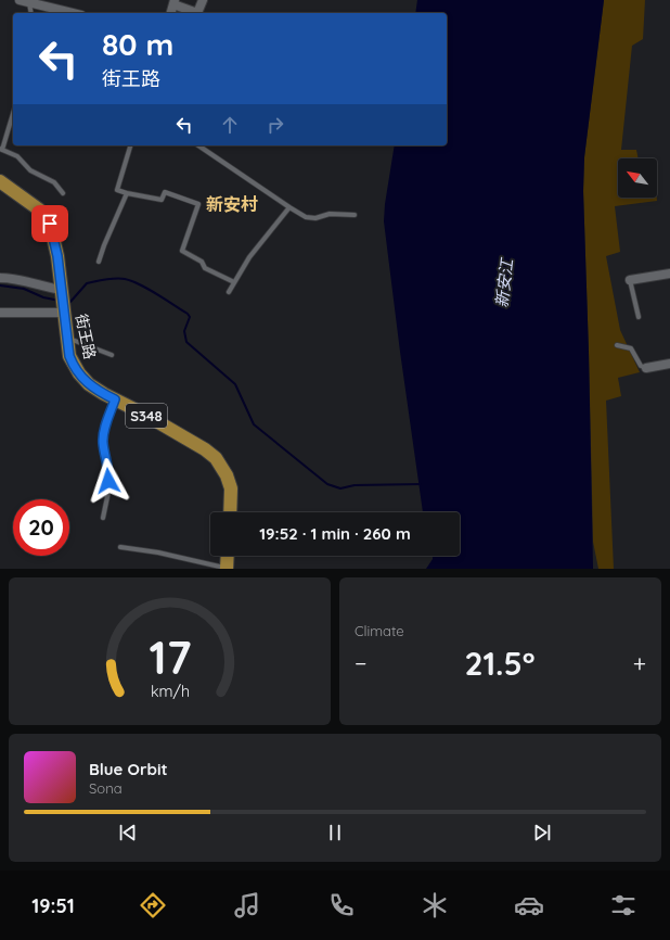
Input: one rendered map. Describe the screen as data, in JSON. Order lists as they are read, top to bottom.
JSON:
{
  "streets": {
    "main road": ["街王路", "S348"]
  },
  "districts": ["新安村"],
  "water": ["新安江"],
  "north": "top left",
  "page": {
    "turn": ["80 m", "街王路"],
    "limit": "20",
    "trip": "19:52 · 1 min · 260 m",
    "tile": "Climate",
    "heat": ["−", "21.5°", "+"],
    "song": ["Blue Orbit", "Sona"],
    "tabs": "19:51",
    "gauge": ["17", "km/h"]
  }
}
